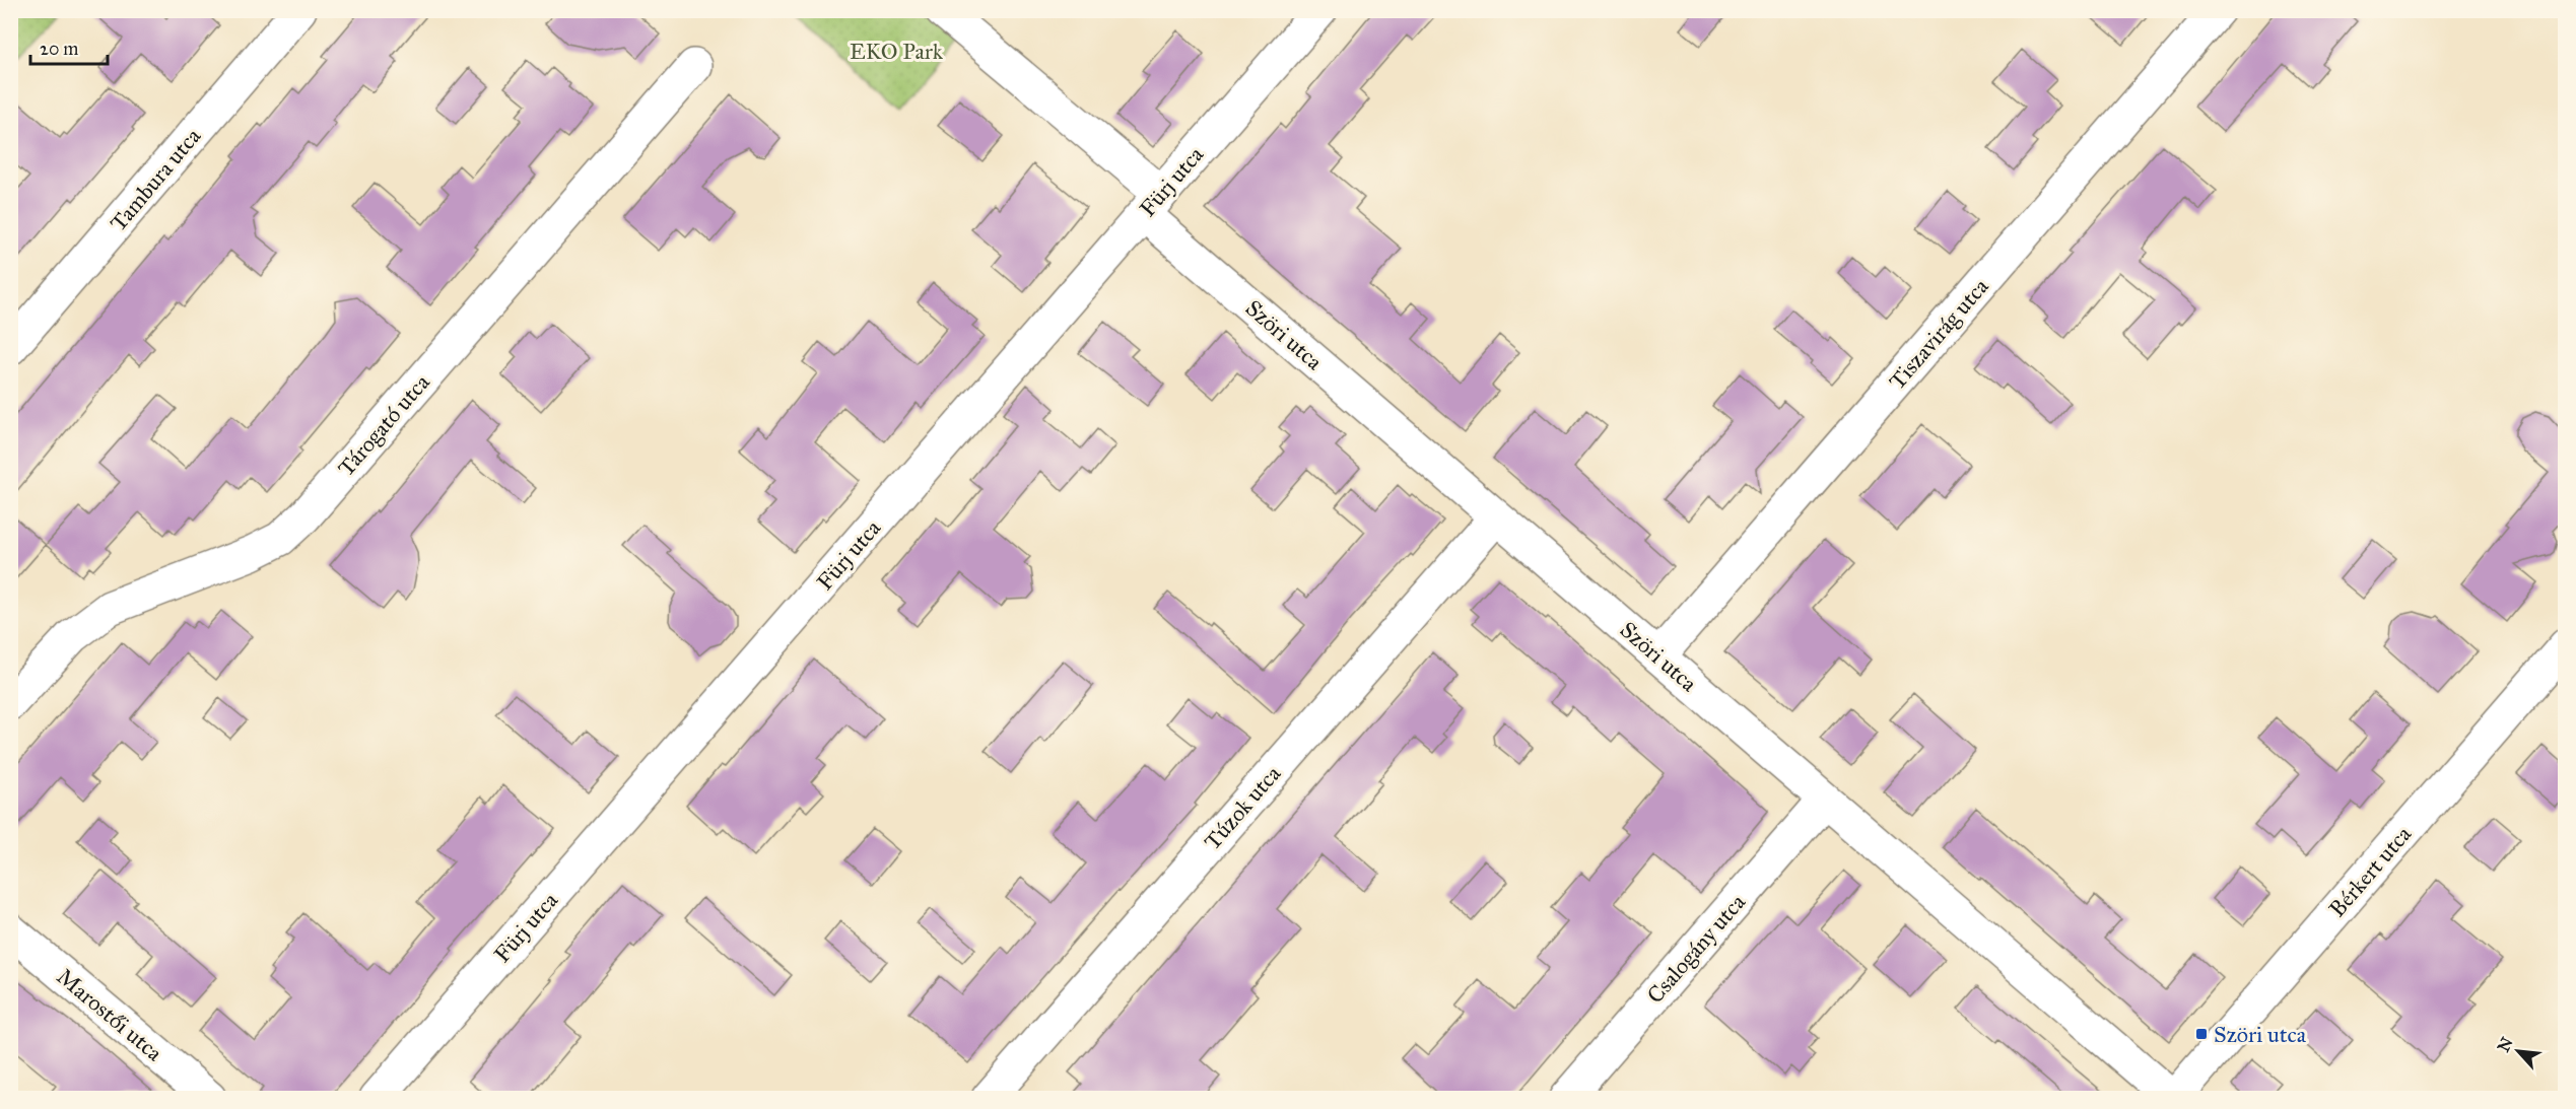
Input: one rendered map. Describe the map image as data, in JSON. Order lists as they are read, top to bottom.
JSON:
{
  "streets": {
    "street": [
      "Tambura utca",
      "Fürj utca",
      "Tiszavirág utca",
      "Szöri utca",
      "Tárogató utca",
      "Túzok utca",
      "Bérkert utca",
      "Csalogány utca",
      "Marostői utca"
    ]
  },
  "crossings": [
    ["Fürj utca", "Szöri utca"],
    ["Tiszavirág utca", "Szöri utca"],
    ["Szöri utca", "Túzok utca"],
    ["Szöri utca", "Bérkert utca"],
    ["Szöri utca", "Csalogány utca"]
  ],
  "parks": ["EKO Park"],
  "places": {
    "transit": ["Szöri utca"]
  },
  "scale_bar": "20 m",
  "north": "top left"
}
